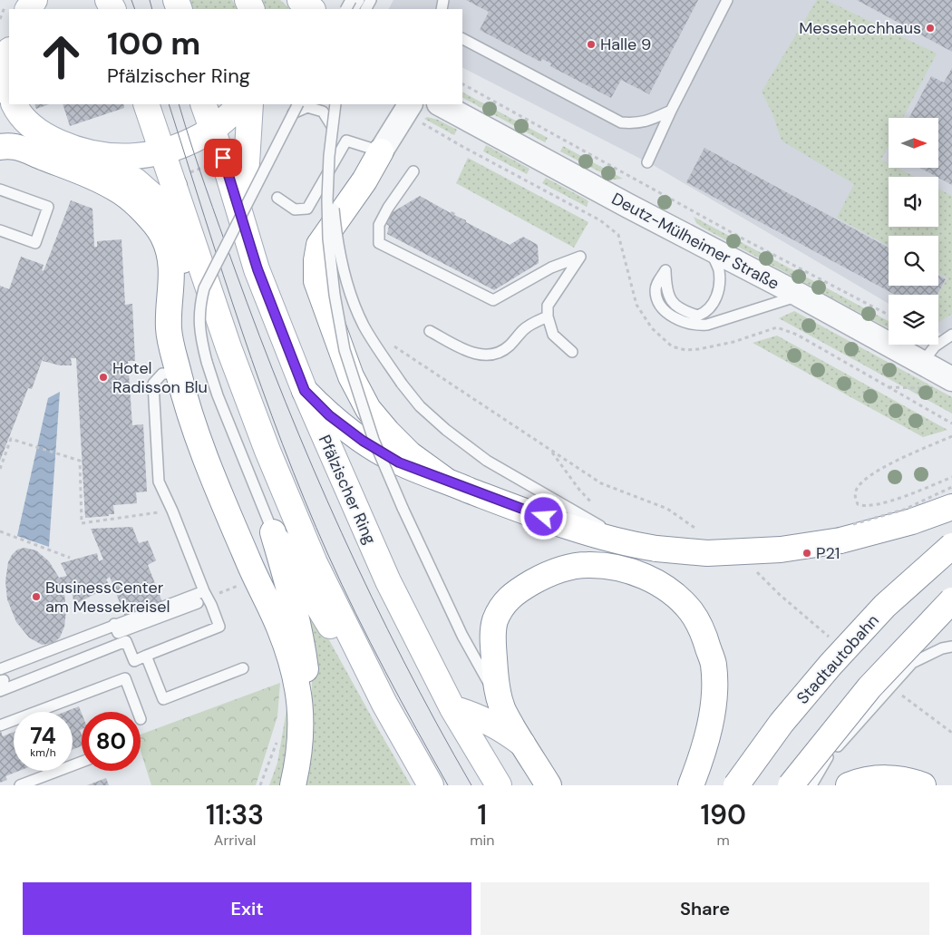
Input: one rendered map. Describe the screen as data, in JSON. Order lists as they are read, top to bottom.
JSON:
{
  "streets": {
    "main road": ["Pfälzischer Ring", "Stadtautobahn"],
    "street": ["Deutz-Mülheimer Straße"]
  },
  "places": [
    "Messehochhaus",
    "Halle 9",
    "Hotel Radisson Blu",
    "P21",
    "BusinessCenter am Messekreisel"
  ],
  "north": "right",
  "page": {
    "turn": ["100 m", "Pfälzischer Ring"],
    "speed": "74 km/h",
    "limit": "80",
    "eta": [
      "11:33",
      "Arrival",
      "1",
      "min",
      "190",
      "m"
    ],
    "buttons": ["Exit", "Share"]
  }
}
